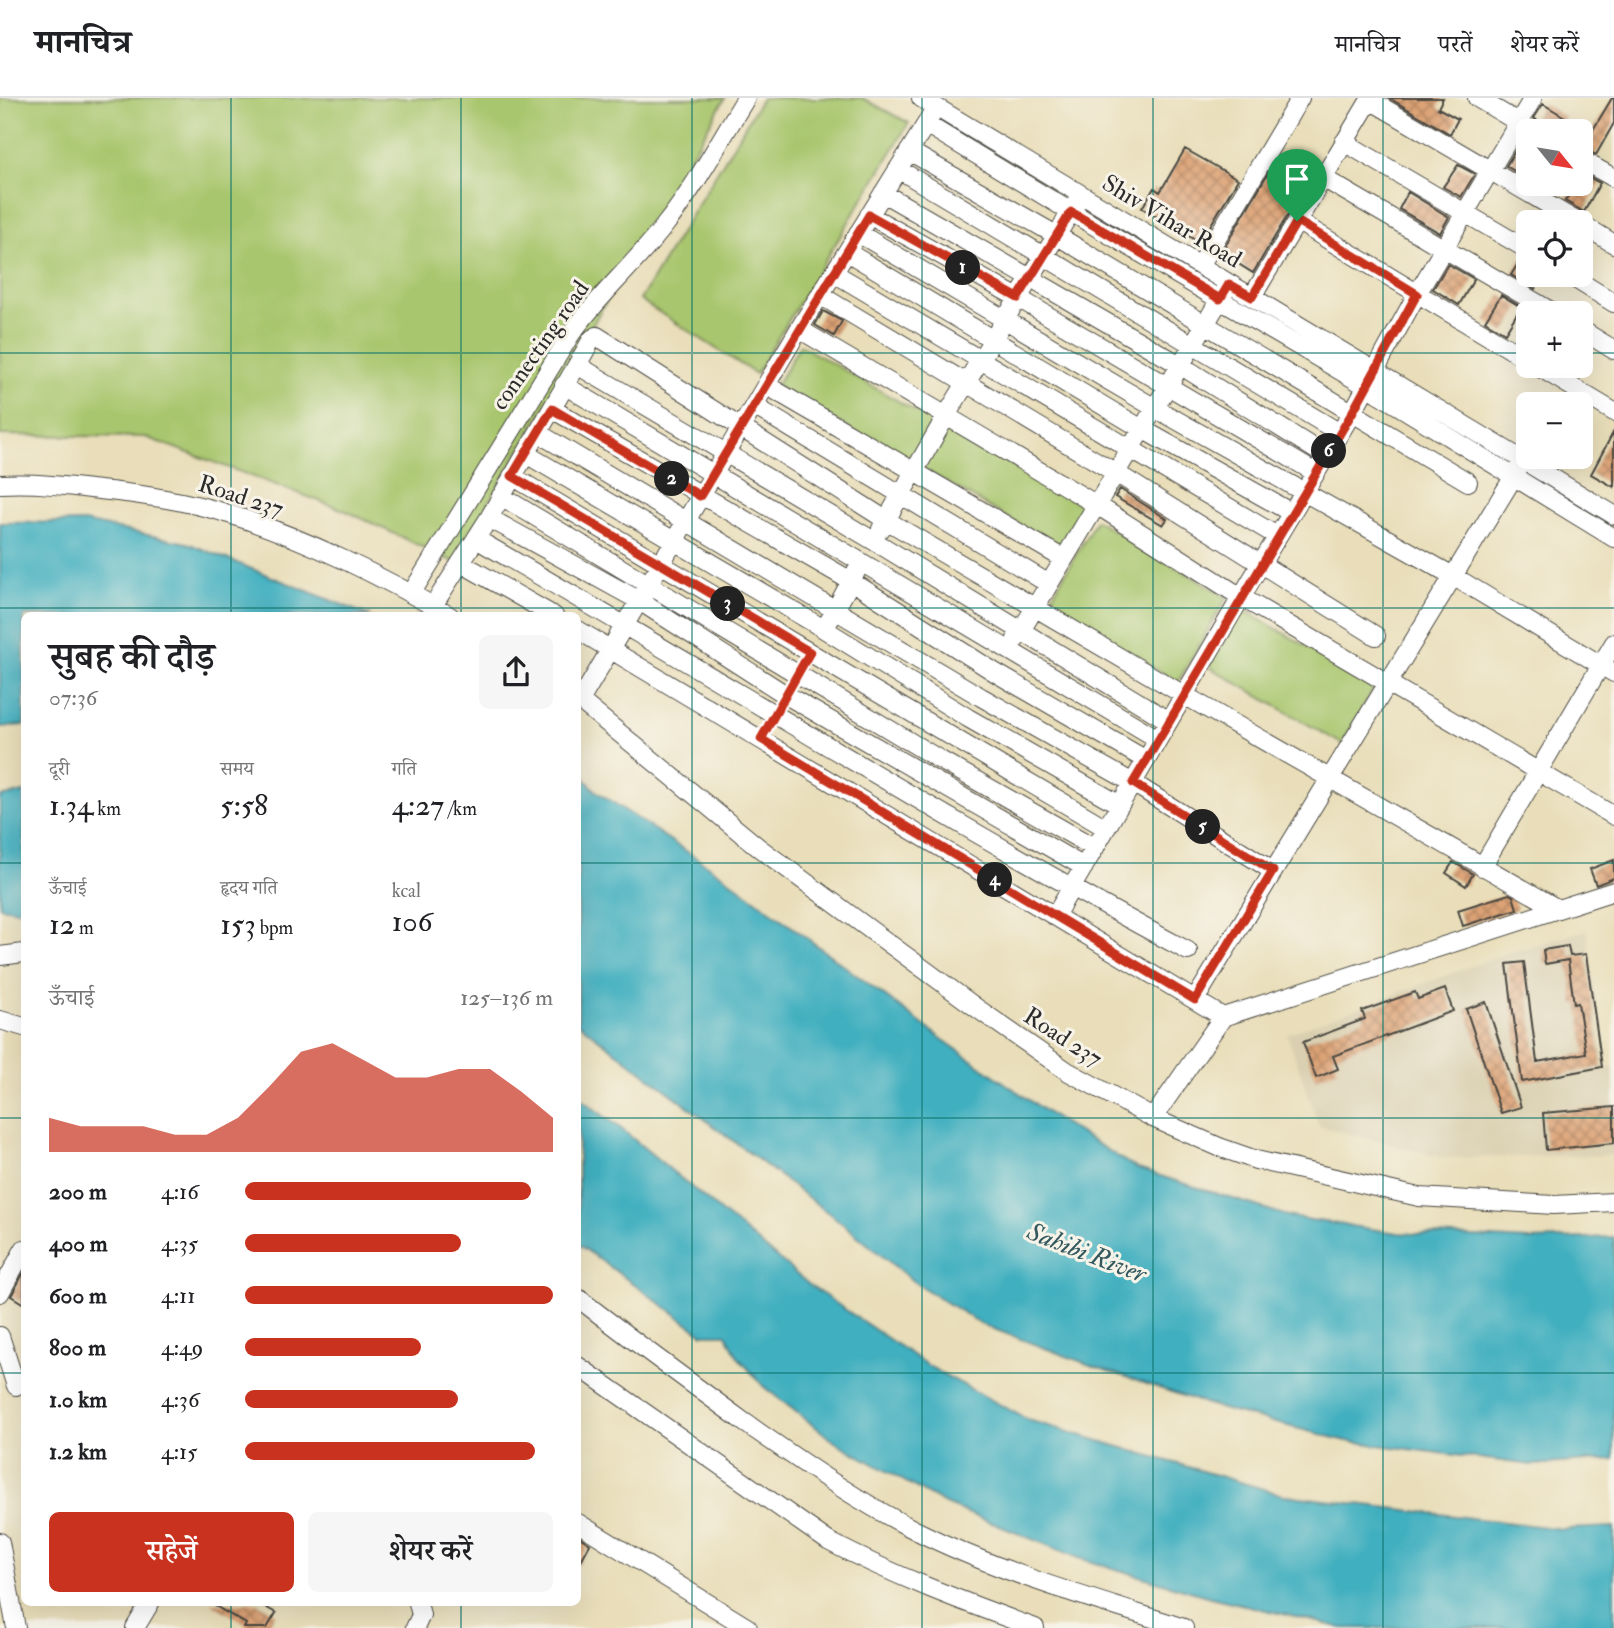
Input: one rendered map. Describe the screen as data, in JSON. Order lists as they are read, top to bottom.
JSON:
{
  "streets": {
    "street": ["Shiv Vihar Road", "connecting road", "Road 237"]
  },
  "crossings": [
    ["connecting road", "Road 237"]
  ],
  "water": ["Sahibi River"],
  "north": "bottom right",
  "page": {
    "header": "मानचित्र",
    "nav": ["मानचित्र", "परतें", "शेयर करें"],
    "map_buttons": ["+", "−"],
    "pins": [
      "1",
      "6",
      "2",
      "3",
      "5",
      "4"
    ],
    "heading": ["सुबह की दौड़", "07:36"],
    "stats": [
      ["दूरी", "1.34 km"],
      ["समय", "5:58"],
      ["गति", "4:27 /km"],
      ["ऊँचाई", "12 m"],
      ["हृदय गति", "153 bpm"],
      ["kcal", "106"]
    ],
    "chart": ["ऊँचाई", "125–136 m"],
    "list": [
      {
        "name": "200 m",
        "note": "4:16"
      },
      {
        "name": "400 m",
        "note": "4:35"
      },
      {
        "name": "600 m",
        "note": "4:11"
      },
      {
        "name": "800 m",
        "note": "4:49"
      },
      {
        "name": "1.0 km",
        "note": "4:36"
      },
      {
        "name": "1.2 km",
        "note": "4:15"
      }
    ],
    "buttons": ["सहेजें", "शेयर करें"]
  }
}
